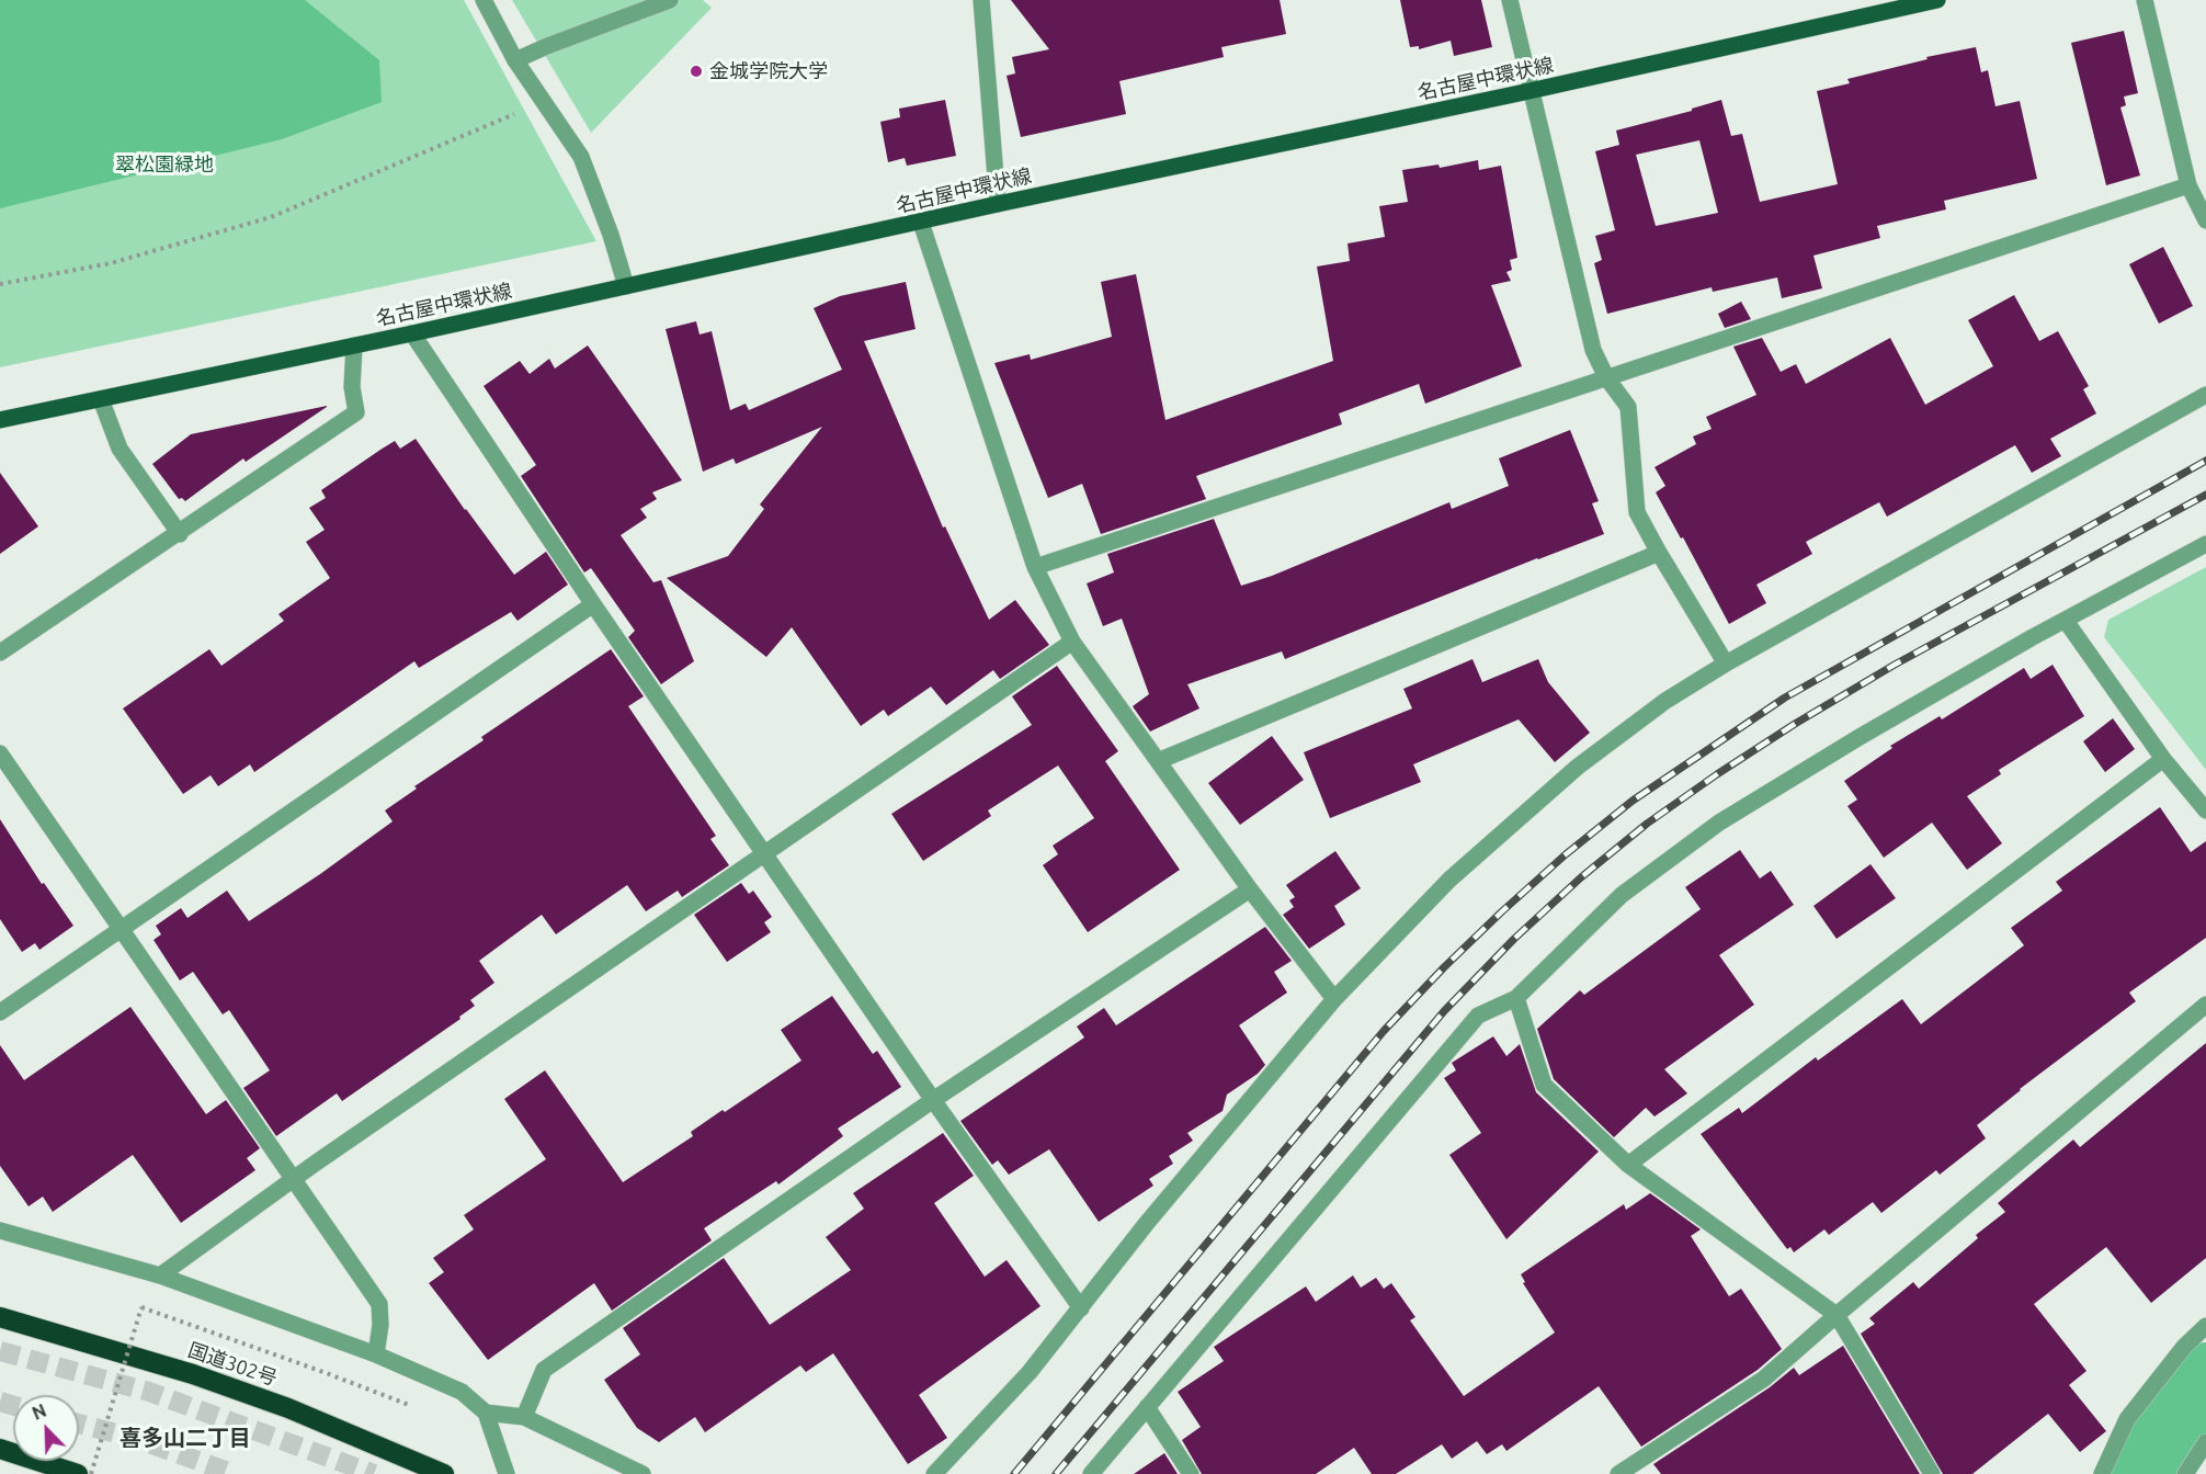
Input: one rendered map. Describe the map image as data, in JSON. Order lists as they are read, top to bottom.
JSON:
{
  "streets": {
    "highway": ["国道302号"],
    "main road": ["名古屋中環状線"]
  },
  "districts": ["喜多山二丁目"],
  "parks": ["翠松園緑地"],
  "places": ["金城学院大学"],
  "north": "top left"
}
